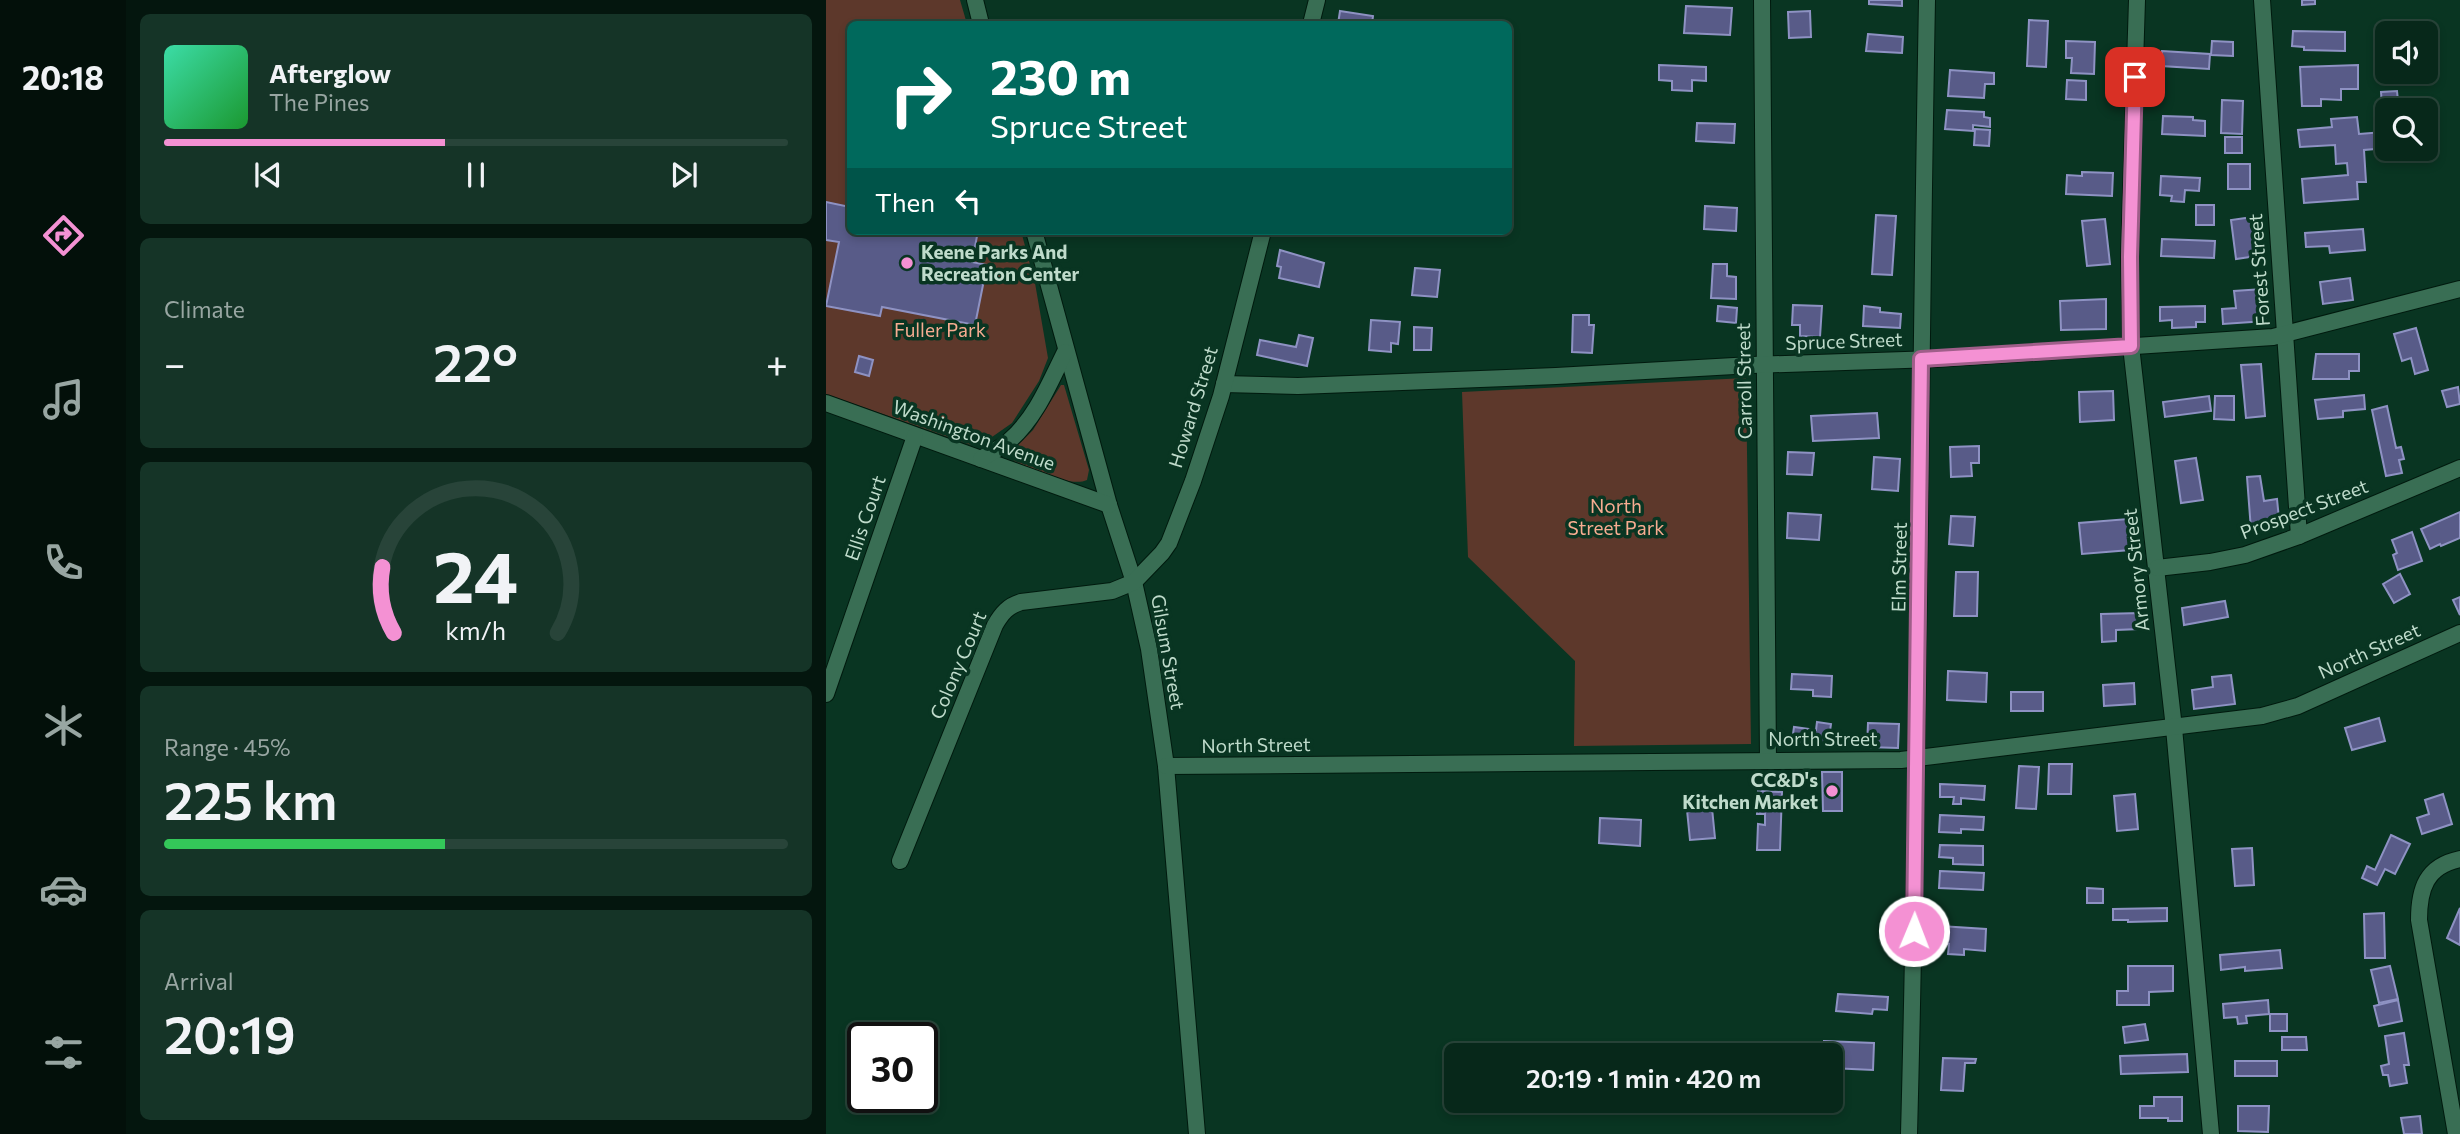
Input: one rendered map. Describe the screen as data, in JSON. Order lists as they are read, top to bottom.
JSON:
{
  "streets": {
    "street": [
      "Forest Street",
      "Spruce Street",
      "Carroll Street",
      "Howard Street",
      "Washington Avenue",
      "Prospect Street",
      "Ellis Court",
      "Elm Street",
      "Armory Street",
      "North Street",
      "Gilsum Street",
      "Colony Court"
    ]
  },
  "crossings": [
    ["Forest Street", "Spruce Street"],
    ["Forest Street", "Prospect Street"],
    ["Spruce Street", "Carroll Street"],
    ["Spruce Street", "Howard Street"],
    ["Spruce Street", "Elm Street"],
    ["Spruce Street", "Armory Street"],
    ["Carroll Street", "North Street"],
    ["Howard Street", "Gilsum Street"],
    ["Howard Street", "Colony Court"],
    ["Washington Avenue", "Ellis Court"],
    ["Washington Avenue", "Gilsum Street"],
    ["Prospect Street", "Armory Street"],
    ["Elm Street", "North Street"],
    ["Armory Street", "North Street"],
    ["North Street", "Gilsum Street"],
    ["Gilsum Street", "Colony Court"]
  ],
  "parks": ["Fuller Park", "North Street Park"],
  "places": ["Keene Parks And Recreation Center", "CC&D's Kitchen Market"],
  "page": {
    "tabs": "20:18",
    "turn": ["230 m", "Spruce Street"],
    "song": ["Afterglow", "The Pines"],
    "then": "Then",
    "tile": [
      "Climate",
      ["Range · 45%", "225 km"],
      ["Arrival", "20:19"]
    ],
    "heat": ["−", "22°", "+"],
    "limit": "30",
    "trip": "20:19 · 1 min · 420 m",
    "gauge": ["24", "km/h"]
  }
}
